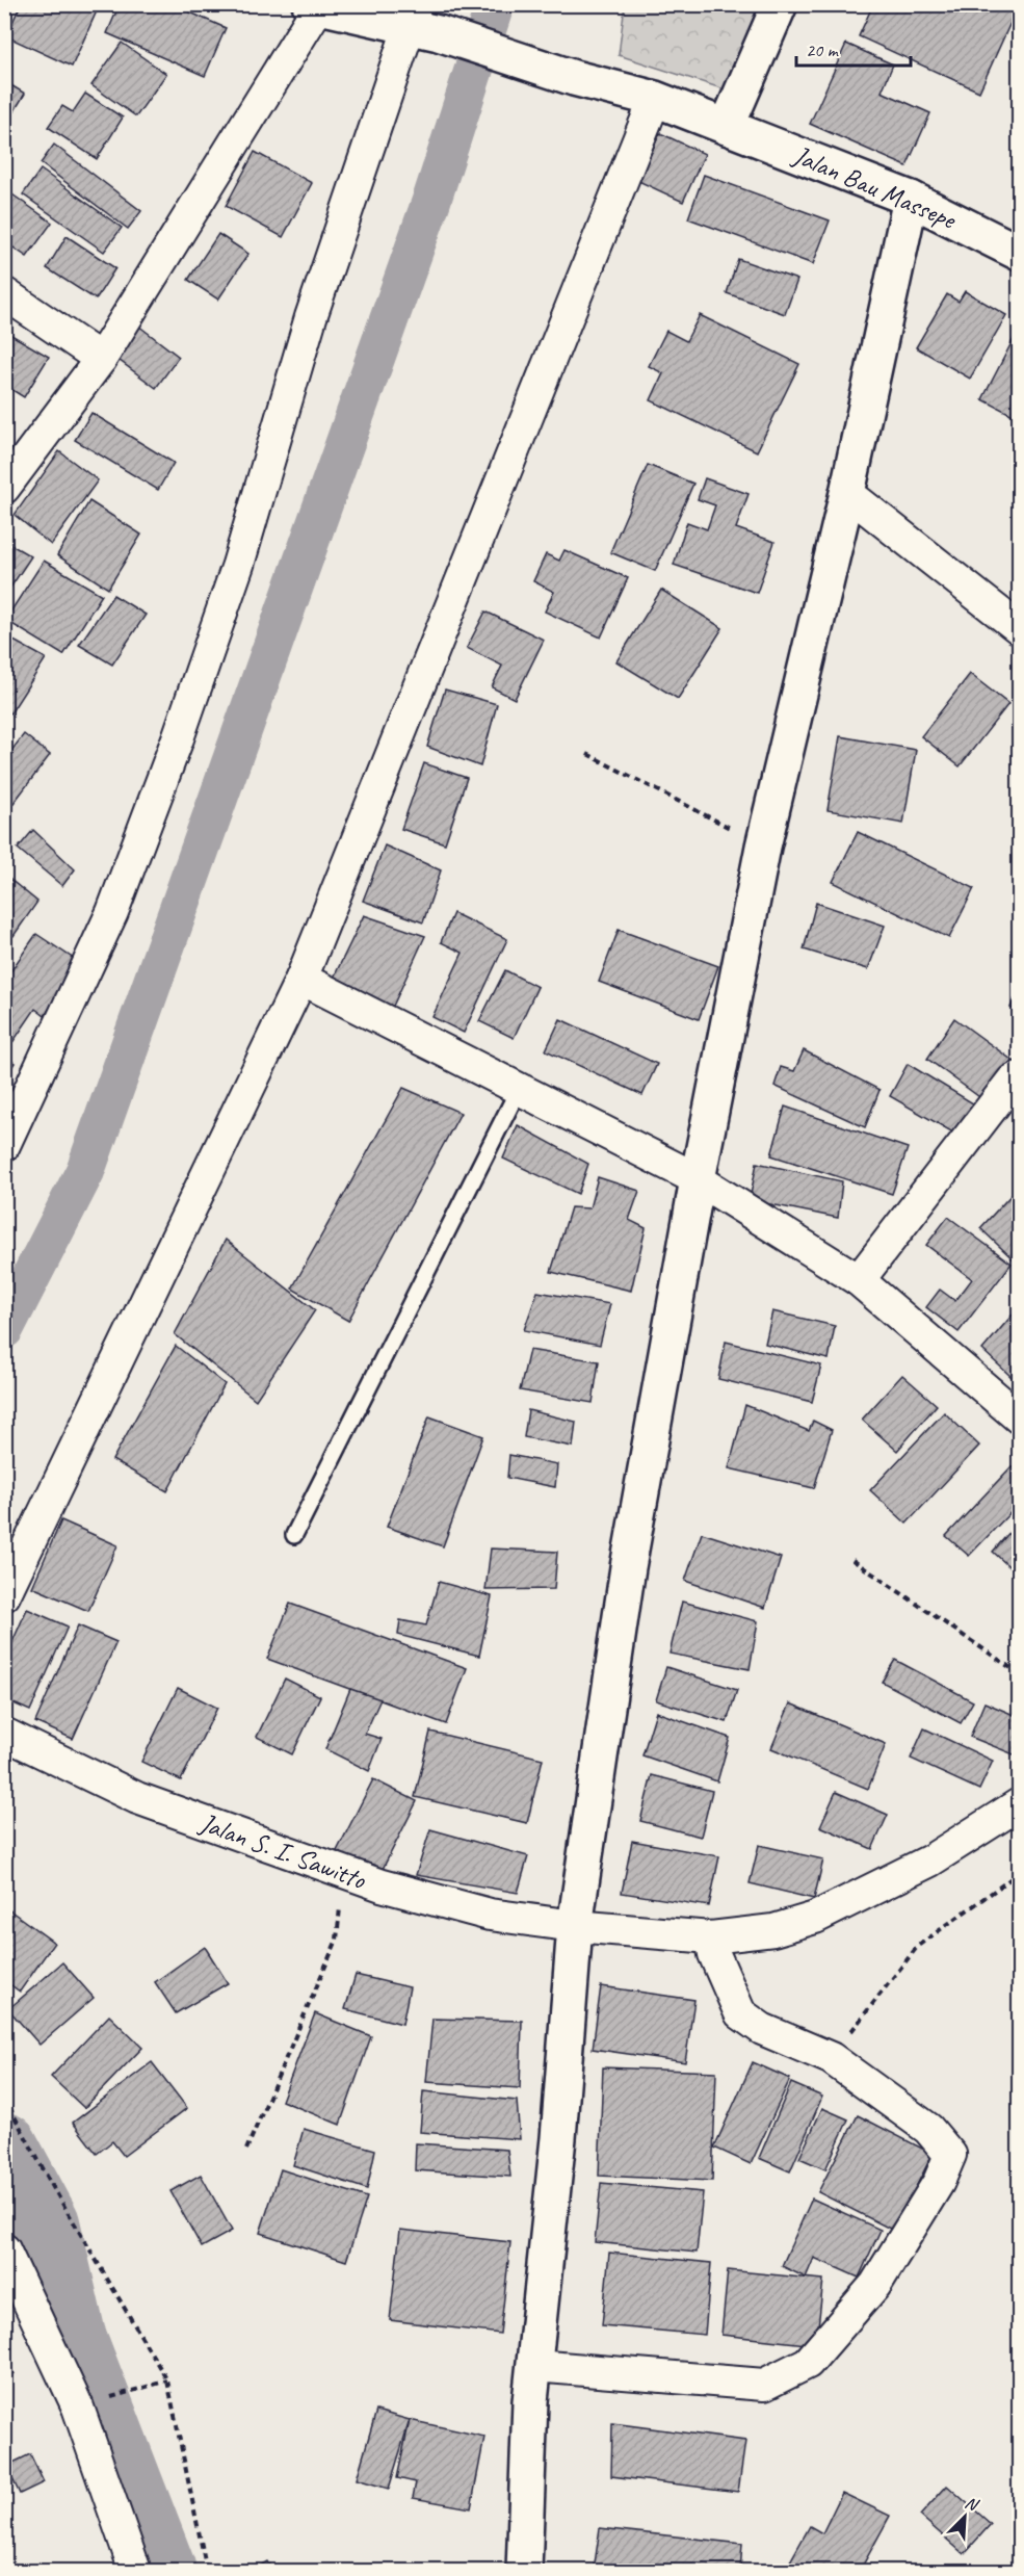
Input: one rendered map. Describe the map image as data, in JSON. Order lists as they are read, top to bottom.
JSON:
{
  "streets": {
    "street": ["Jalan Bau Massepe", "Jalan S. I. Sawitto"]
  },
  "scale_bar": "20 m",
  "north": "top right"
}
